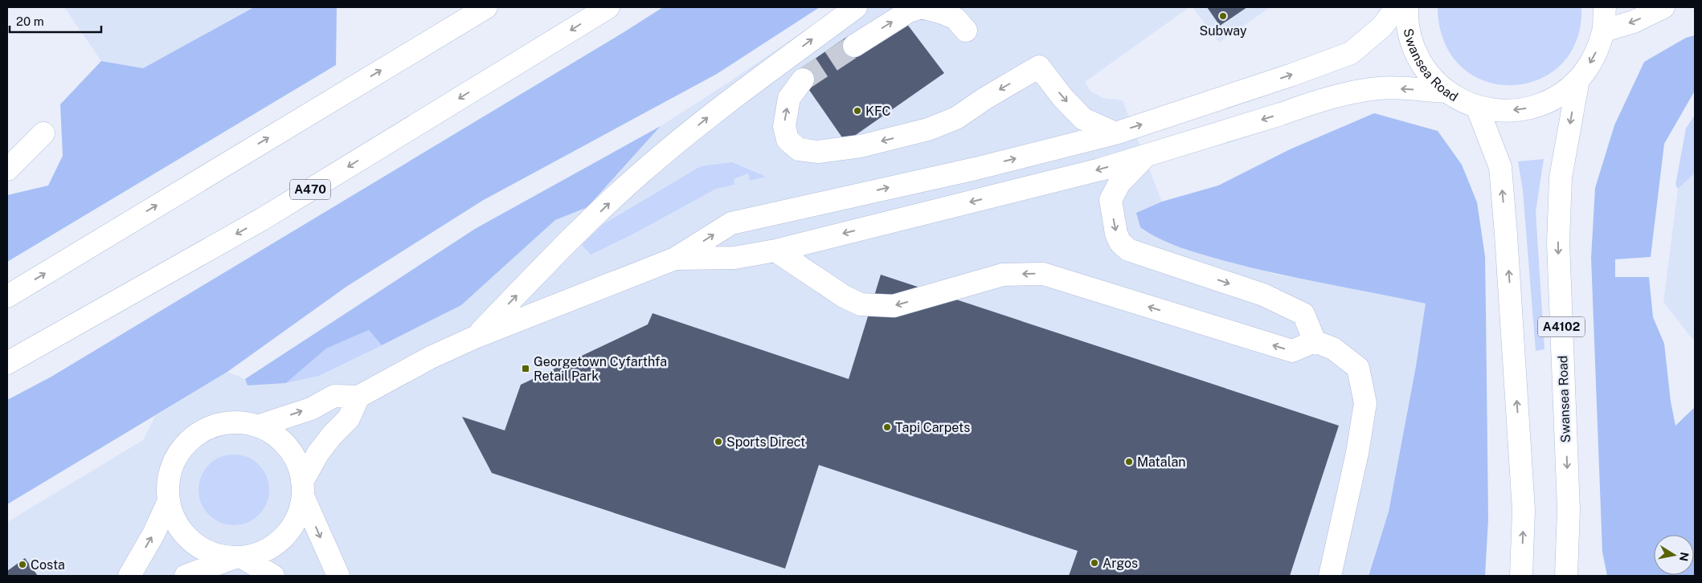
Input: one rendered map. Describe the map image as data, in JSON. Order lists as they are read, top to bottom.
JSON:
{
  "streets": {
    "main road": ["Swansea Road", "A470", "A4102"]
  },
  "places": {
    "other": [
      "Subway",
      "KFC",
      "Tapi Carpets",
      "Sports Direct",
      "Matalan",
      "Argos",
      "Costa"
    ],
    "transit": ["Georgetown Cyfarthfa Retail Park"]
  },
  "scale_bar": "20 m",
  "north": "right"
}
